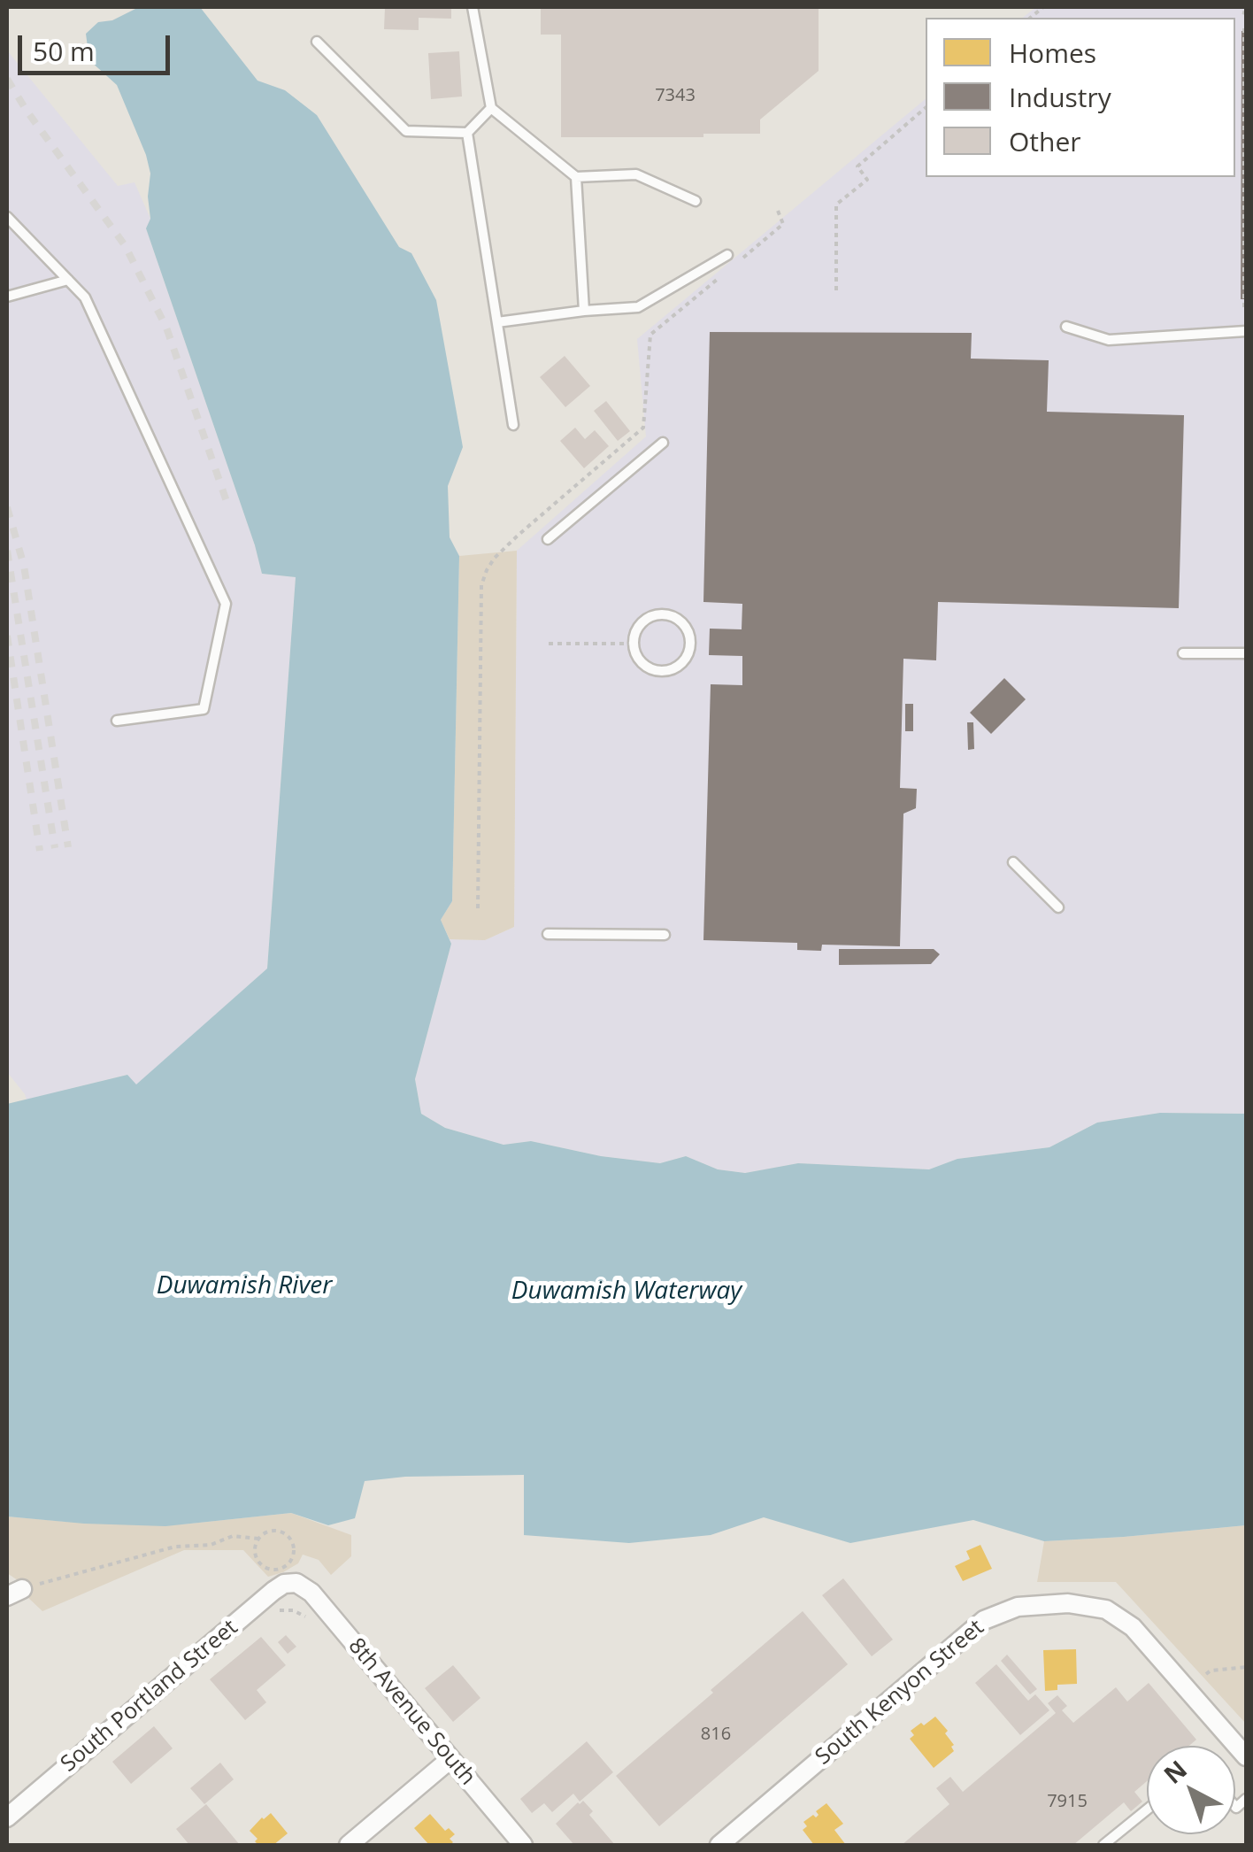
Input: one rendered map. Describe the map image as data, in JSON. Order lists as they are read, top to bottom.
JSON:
{
  "streets": {
    "street": ["South Kenyon Street", "South Portland Street", "8th Avenue South"]
  },
  "crossings": [
    ["South Portland Street", "8th Avenue South"]
  ],
  "water": ["Duwamish River", "Duwamish Waterway"],
  "house_numbers": ["7343", "816", "7915"],
  "legend": ["Homes", "Industry", "Other"],
  "scale_bar": "50 m",
  "north": "top left"
}
